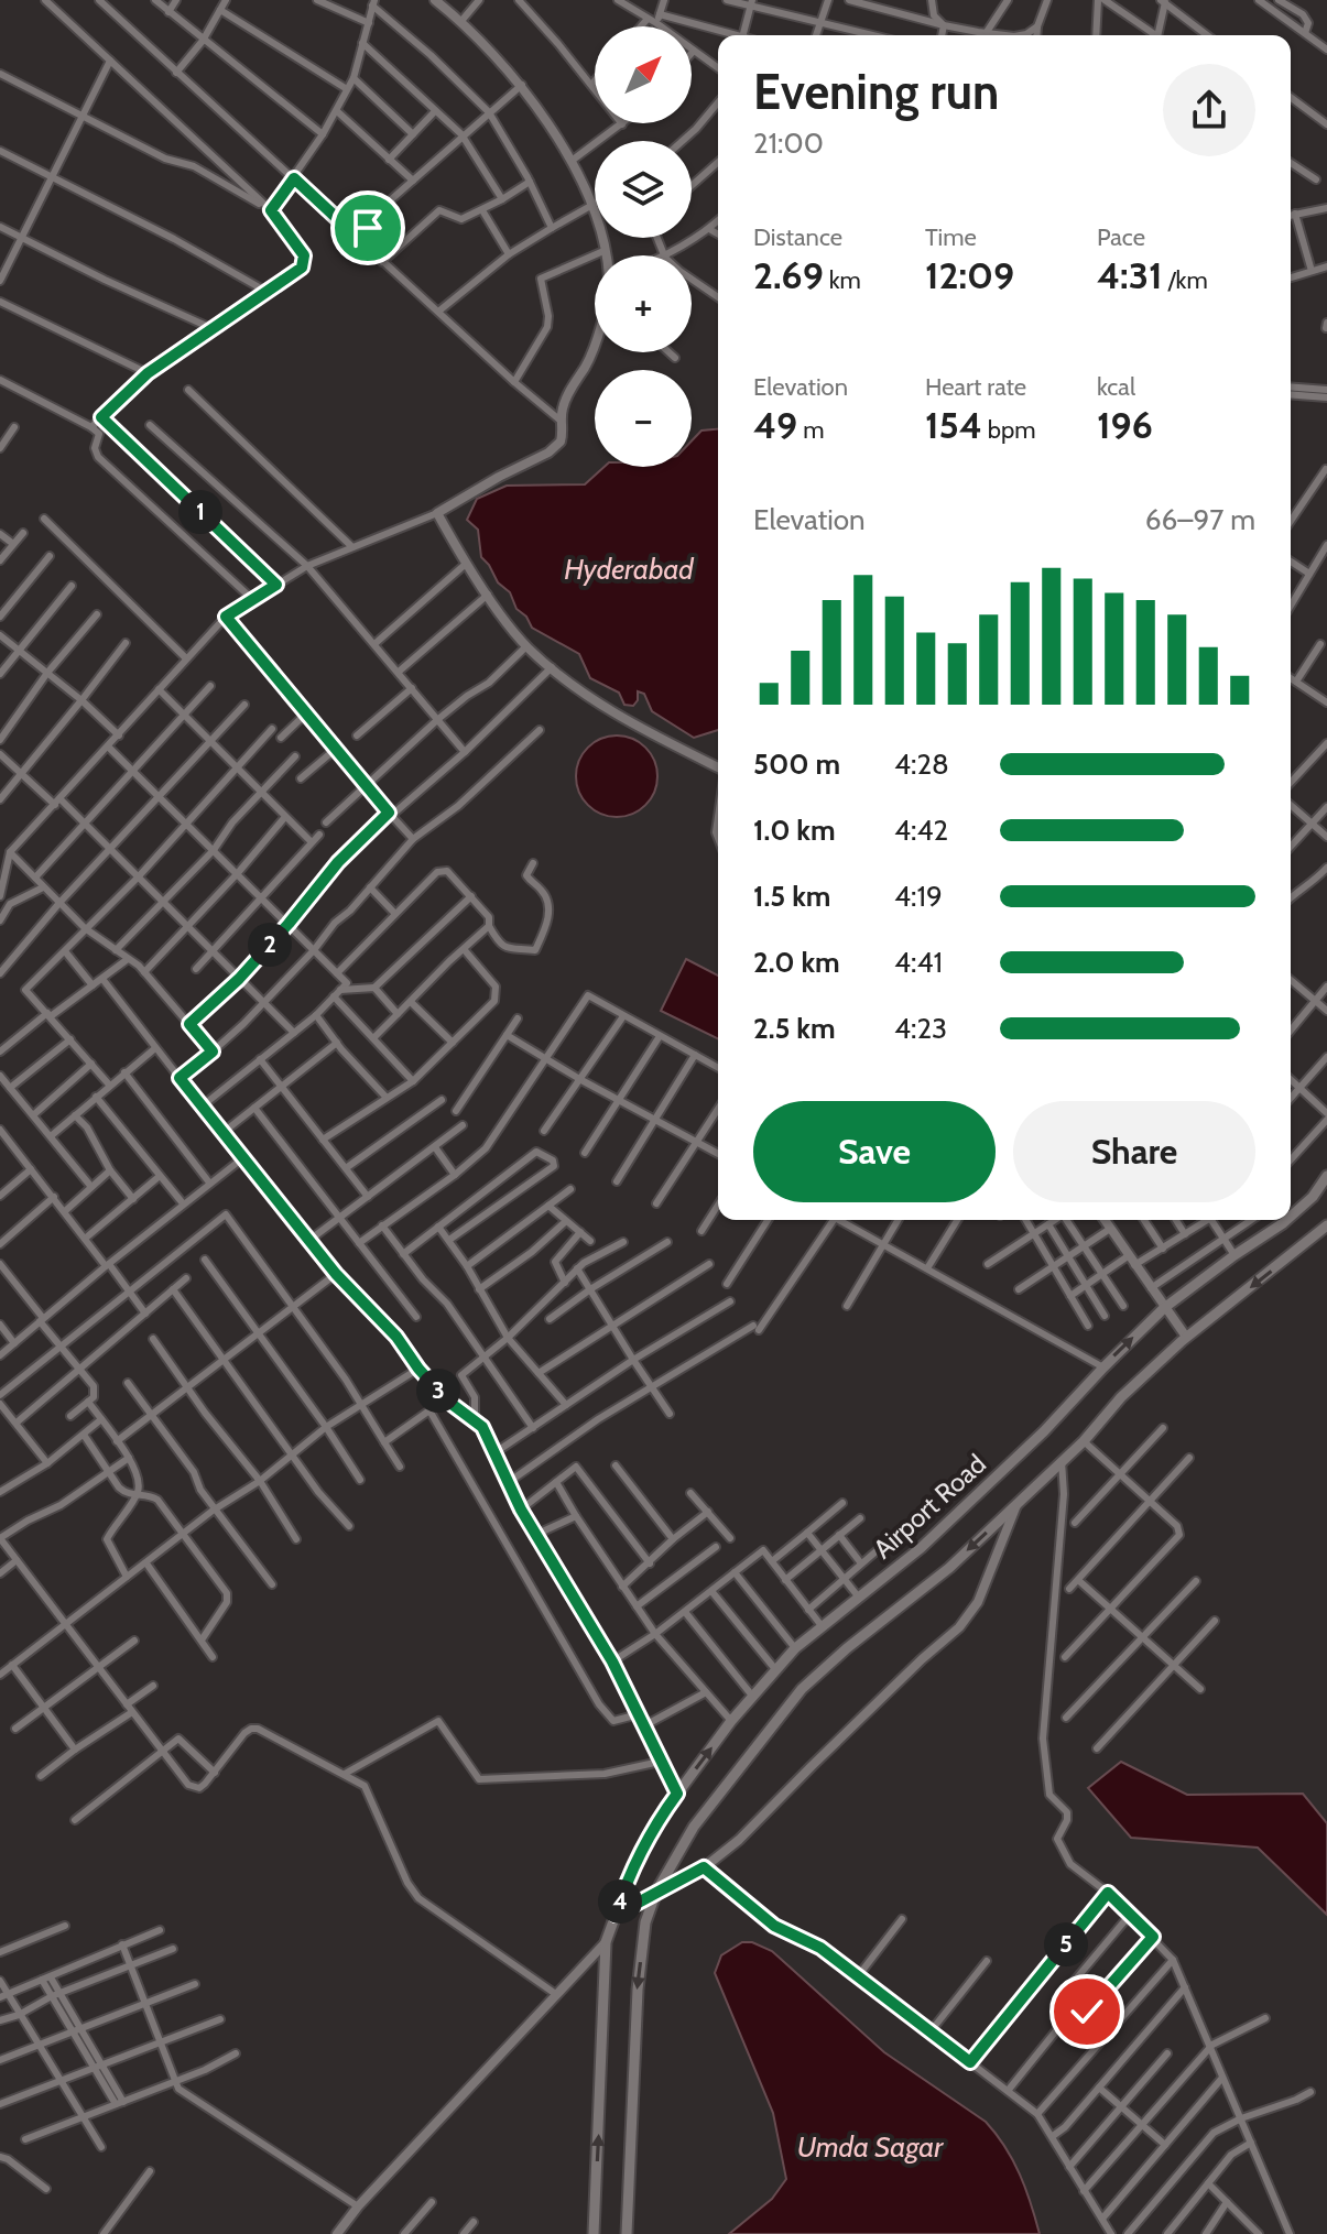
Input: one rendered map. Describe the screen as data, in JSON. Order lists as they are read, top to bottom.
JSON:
{
  "streets": {
    "main road": ["Airport Road"]
  },
  "water": ["Hyderabad", "Umda Sagar"],
  "north": "top right",
  "page": {
    "map_buttons": ["+", "−"],
    "heading": ["Evening run", "21:00"],
    "stats": [
      ["Distance", "2.69 km"],
      ["Time", "12:09"],
      ["Pace", "4:31 /km"],
      ["Elevation", "49 m"],
      ["Heart rate", "154 bpm"],
      ["kcal", "196"]
    ],
    "chart": ["Elevation", "66–97 m"],
    "pins": [
      "1",
      "2",
      "3",
      "4",
      "5"
    ],
    "list": [
      {
        "name": "500 m",
        "note": "4:28"
      },
      {
        "name": "1.0 km",
        "note": "4:42"
      },
      {
        "name": "1.5 km",
        "note": "4:19"
      },
      {
        "name": "2.0 km",
        "note": "4:41"
      },
      {
        "name": "2.5 km",
        "note": "4:23"
      }
    ],
    "buttons": ["Save", "Share"]
  }
}
